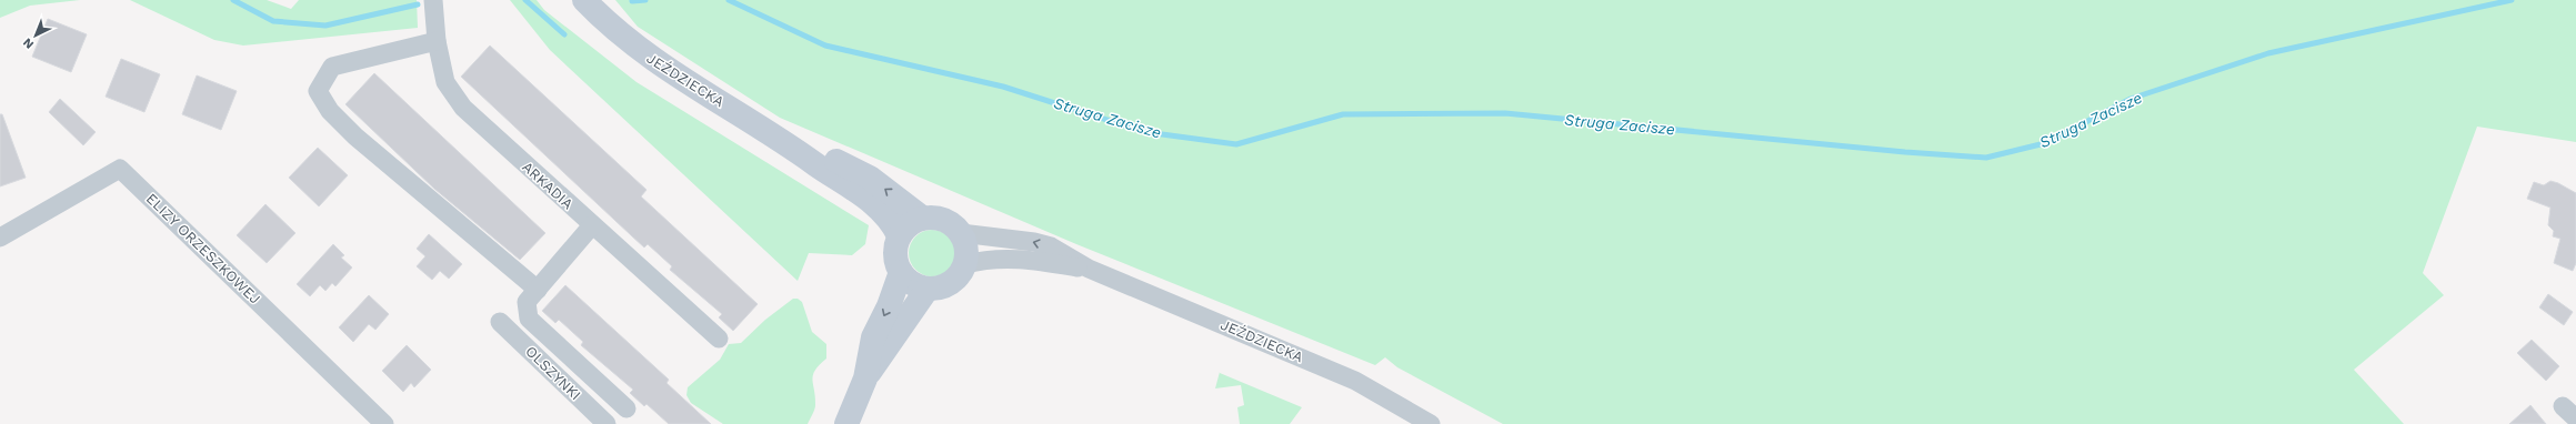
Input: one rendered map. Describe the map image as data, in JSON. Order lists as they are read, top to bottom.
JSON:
{
  "streets": {
    "street": [
      "JEŹDZIECKA",
      "ARKADIA",
      "ELIZY ORZESZKOWEJ",
      "OLSZYNKI"
    ]
  },
  "water": ["Struga Zacisze"],
  "north": "bottom left"
}
